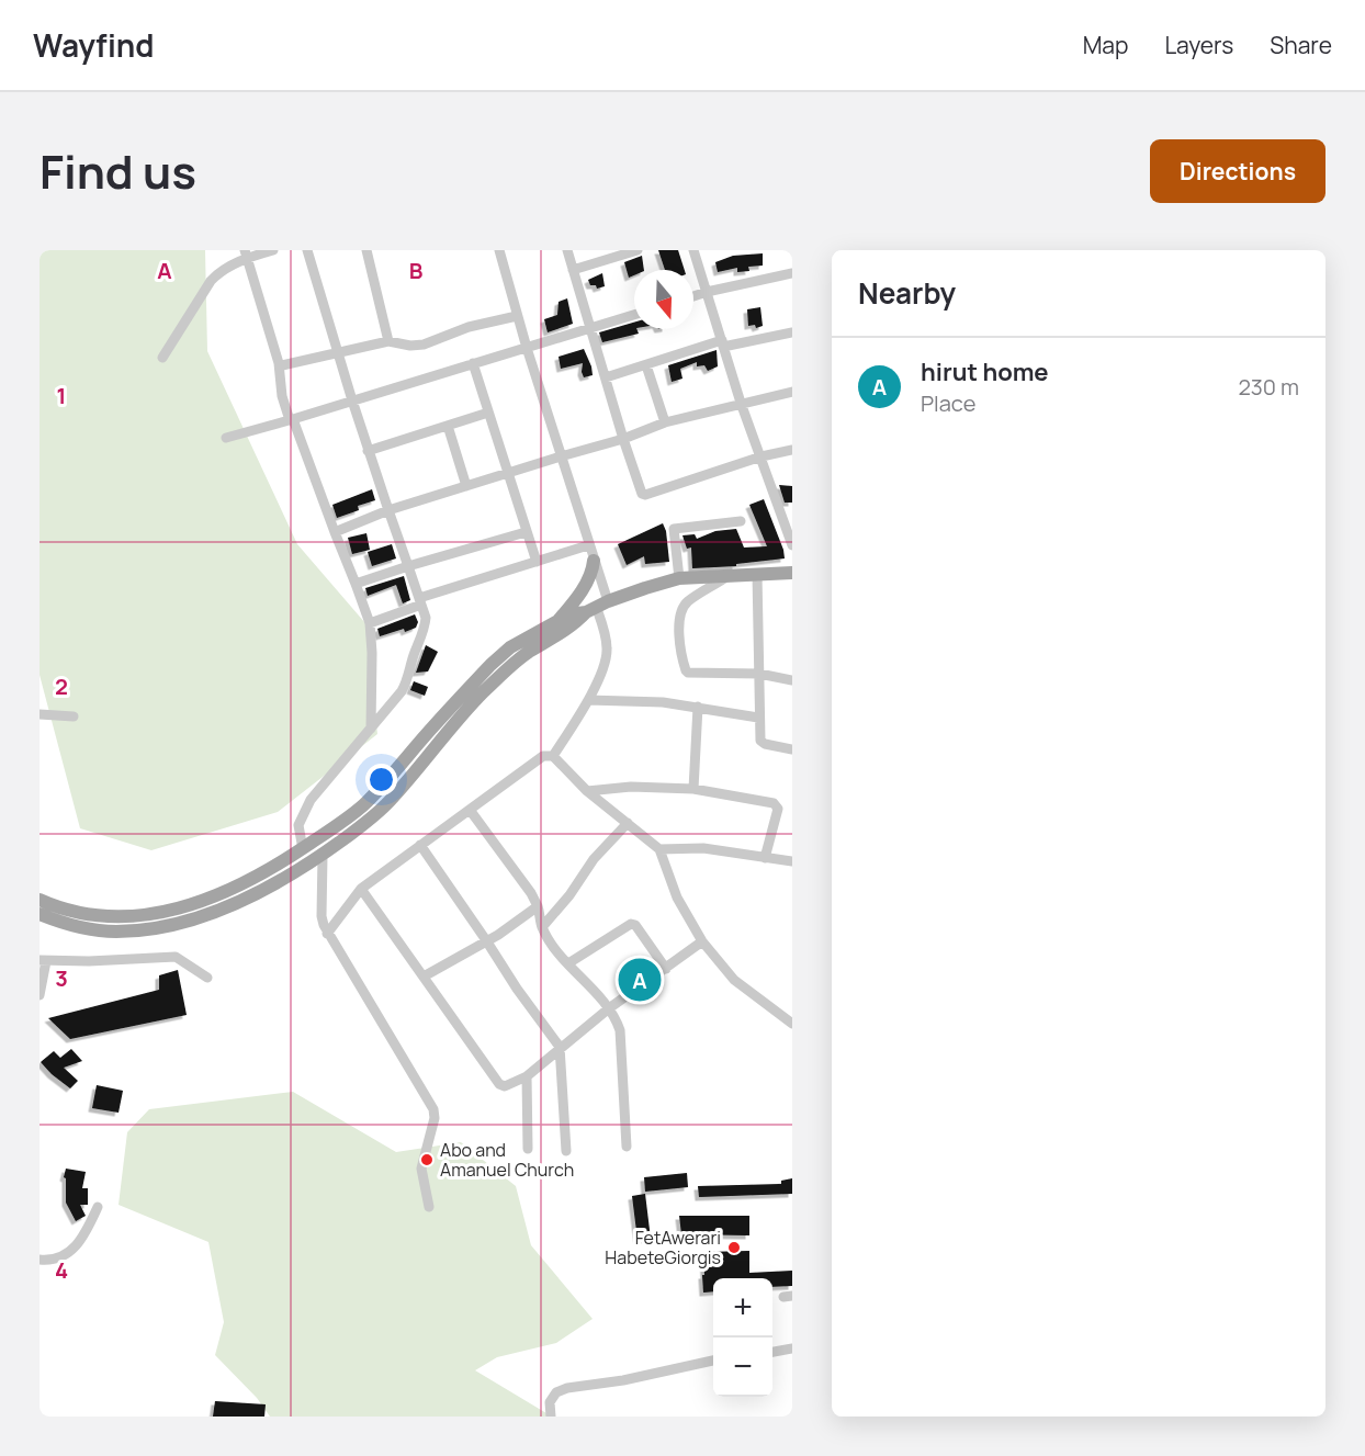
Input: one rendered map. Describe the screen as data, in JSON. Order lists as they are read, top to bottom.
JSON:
{
  "places": ["Abo and Amanuel Church", "FetAwerari HabeteGiorgis"],
  "north": "bottom",
  "page": {
    "header": "Wayfind",
    "nav": ["Map", "Layers", "Share"],
    "title": "Find us",
    "buttons": "Directions",
    "heading": "Nearby",
    "list": [
      {
        "mark": "A",
        "name": "hirut home",
        "note": "Place",
        "value": "230 m"
      }
    ],
    "pins": "A",
    "map_buttons": ["+", "−"]
  },
  "grid": {
    "columns": ["A", "B"],
    "rows": [
      "1",
      "2",
      "3",
      "4"
    ]
  }
}
